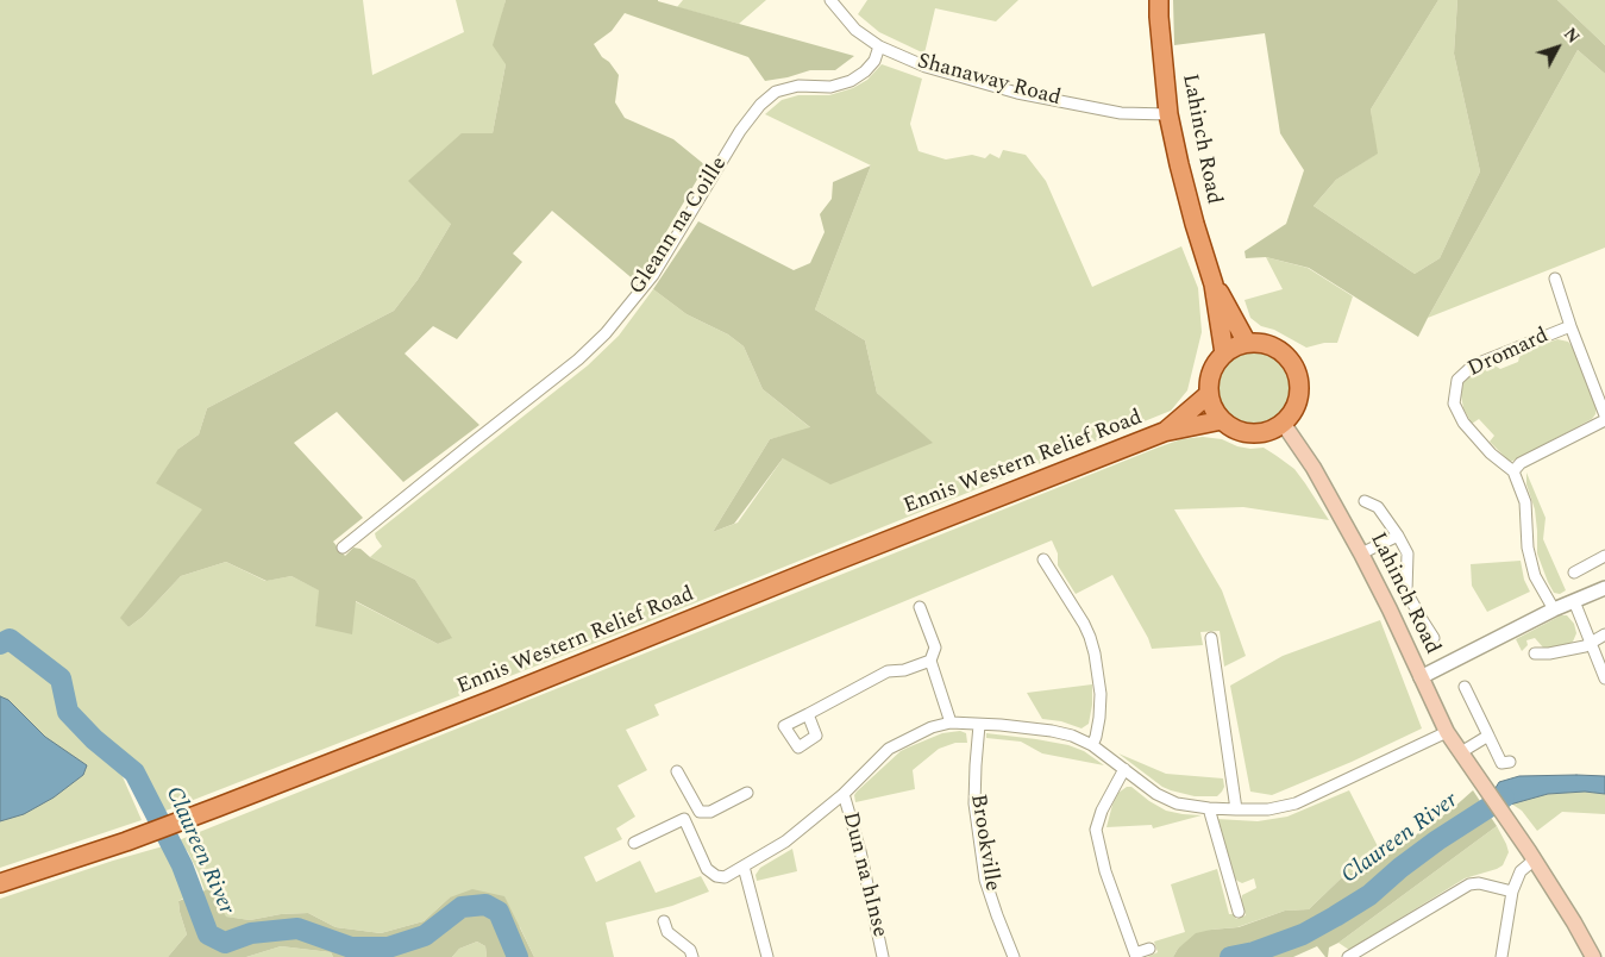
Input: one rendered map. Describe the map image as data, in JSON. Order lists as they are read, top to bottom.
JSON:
{
  "streets": {
    "main road": ["Lahinch Road", "Ennis Western Relief Road"],
    "street": [
      "Shanaway Road",
      "Gleann na Coille",
      "Dromard",
      "Brookville",
      "Dun na hInse"
    ]
  },
  "crossings": [
    ["Shanaway Road", "Lahinch Road"],
    ["Shanaway Road", "Gleann na Coille"],
    ["Lahinch Road", "Ennis Western Relief Road"],
    ["Brookville", "Dun na hInse"]
  ],
  "water": ["Claureen River"],
  "north": "top right"
}
